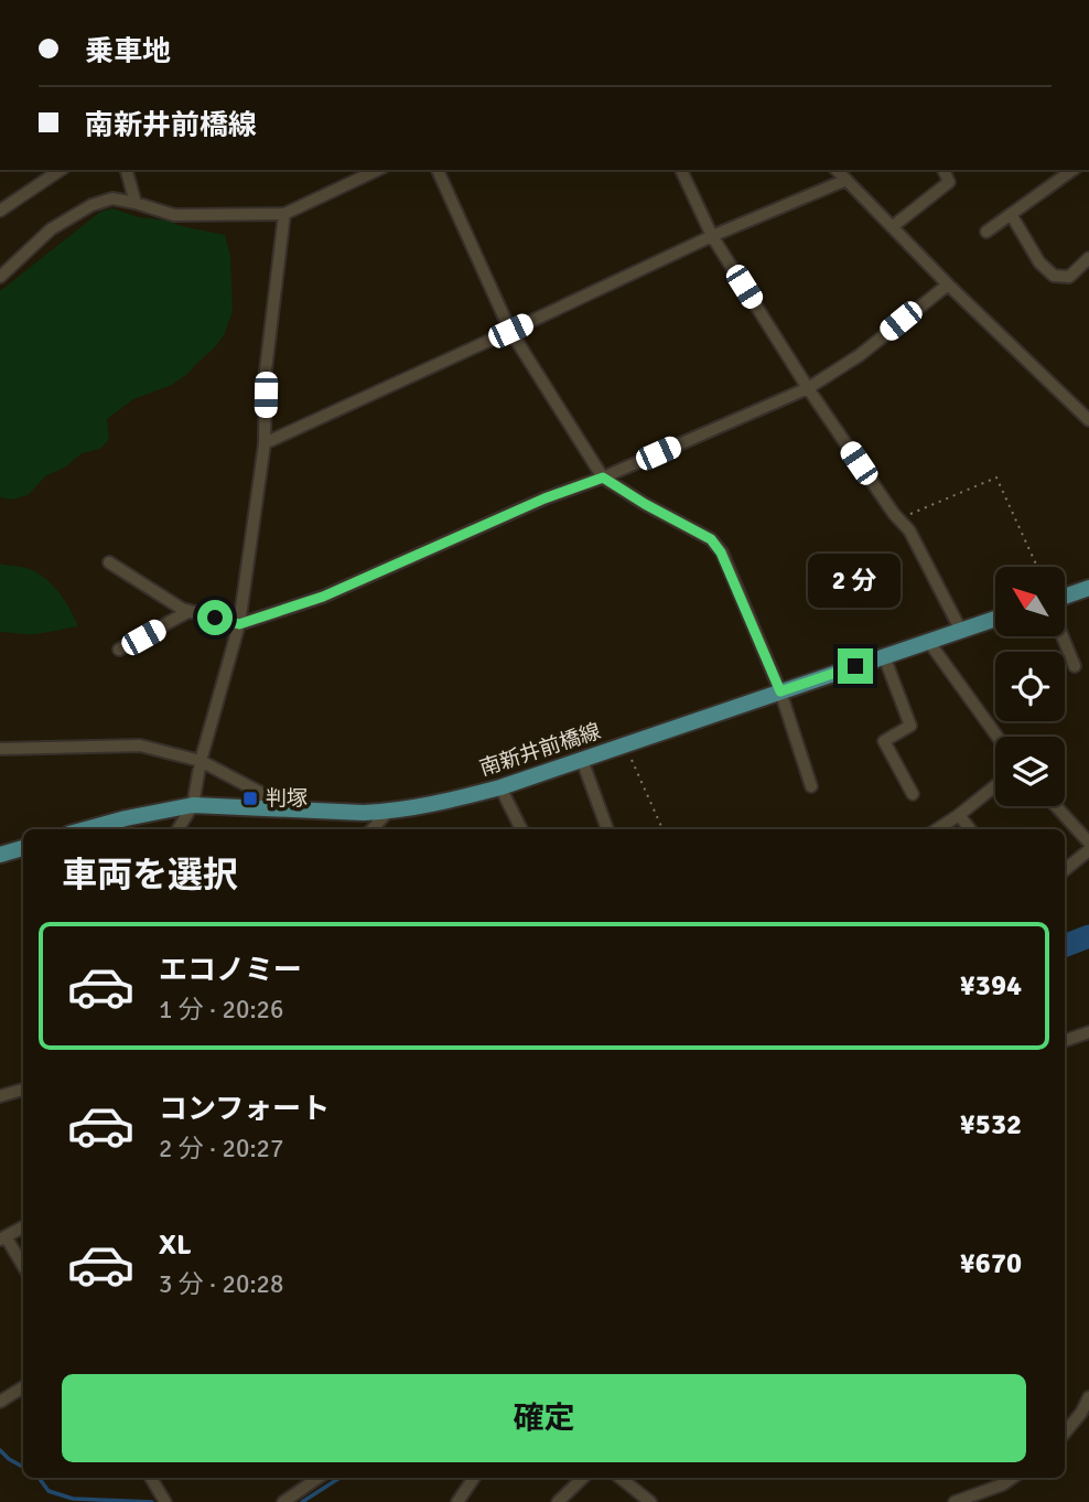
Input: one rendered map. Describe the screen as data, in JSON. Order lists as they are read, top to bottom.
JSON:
{
  "streets": {
    "main road": ["南新井前橋線"]
  },
  "places": {
    "transit": ["判塚"]
  },
  "north": "top left",
  "page": {
    "banner": ["乗車地", "南新井前橋線"],
    "bubble": "2 分",
    "heading": "車両を選択",
    "list": [
      {
        "name": "エコノミー",
        "note": "1 分 · 20:26",
        "value": "¥394"
      },
      {
        "name": "コンフォート",
        "note": "2 分 · 20:27",
        "value": "¥532"
      },
      {
        "name": "XL",
        "note": "3 分 · 20:28",
        "value": "¥670"
      }
    ],
    "buttons": "確定"
  }
}
